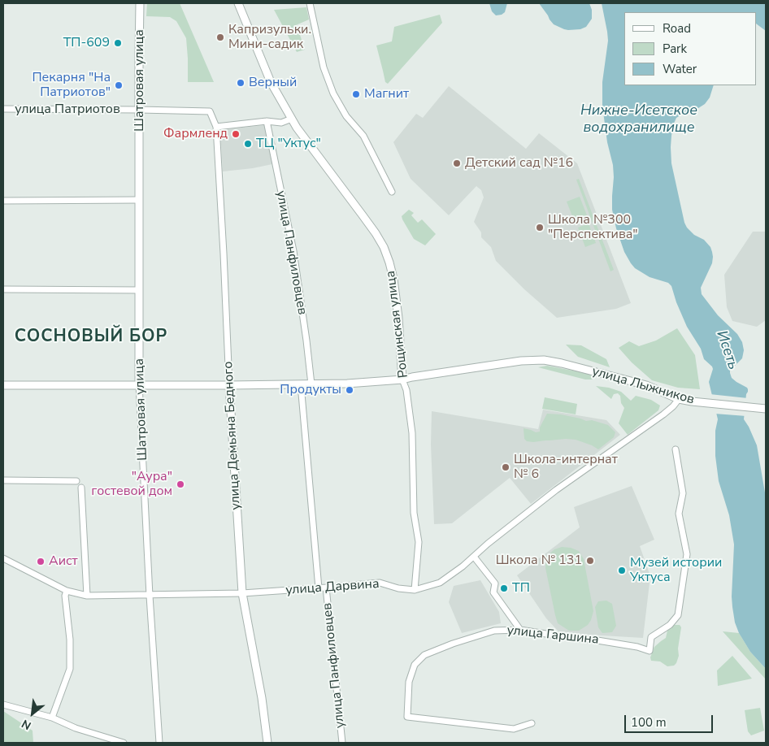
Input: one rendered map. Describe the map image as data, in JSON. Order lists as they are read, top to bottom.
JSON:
{
  "streets": {
    "street": [
      "Шатровая улица",
      "улица Патриотов",
      "улица Панфиловцев",
      "Рощинская улица",
      "улица Лыжников",
      "улица Демьяна Бедного",
      "улица Дарвина",
      "улица Гаршина"
    ]
  },
  "crossings": [
    ["Шатровая улица", "улица Патриотов"],
    ["Шатровая улица", "улица Лыжников"],
    ["Шатровая улица", "улица Дарвина"],
    ["улица Патриотов", "улица Демьяна Бедного"],
    ["улица Панфиловцев", "улица Лыжников"],
    ["улица Панфиловцев", "улица Дарвина"],
    ["Рощинская улица", "улица Лыжников"],
    ["Рощинская улица", "улица Дарвина"],
    ["улица Лыжников", "улица Демьяна Бедного"],
    ["улица Лыжников", "улица Дарвина"],
    ["улица Демьяна Бедного", "улица Дарвина"]
  ],
  "districts": ["СОСНОВЫЙ БОР"],
  "water": ["Нижне-Исетское водохранилище", "Исеть"],
  "places": [
    "Капризульки. Мини-садик",
    "ТП-609",
    "Верный",
    "Пекарня \"На Патриотов\"",
    "Магнит",
    "Фармленд",
    "ТЦ \"Уктус\"",
    "Детский сад №16",
    "Школа №300 \"Перспектива\"",
    "Продукты",
    "Школа-интернат № 6",
    "\"Аура\" гостевой дом",
    "Школа № 131",
    "Аист",
    "Музей истории Уктуса",
    "ТП"
  ],
  "legend": ["Road", "Park", "Water"],
  "scale_bar": "100 m",
  "north": "bottom left"
}
